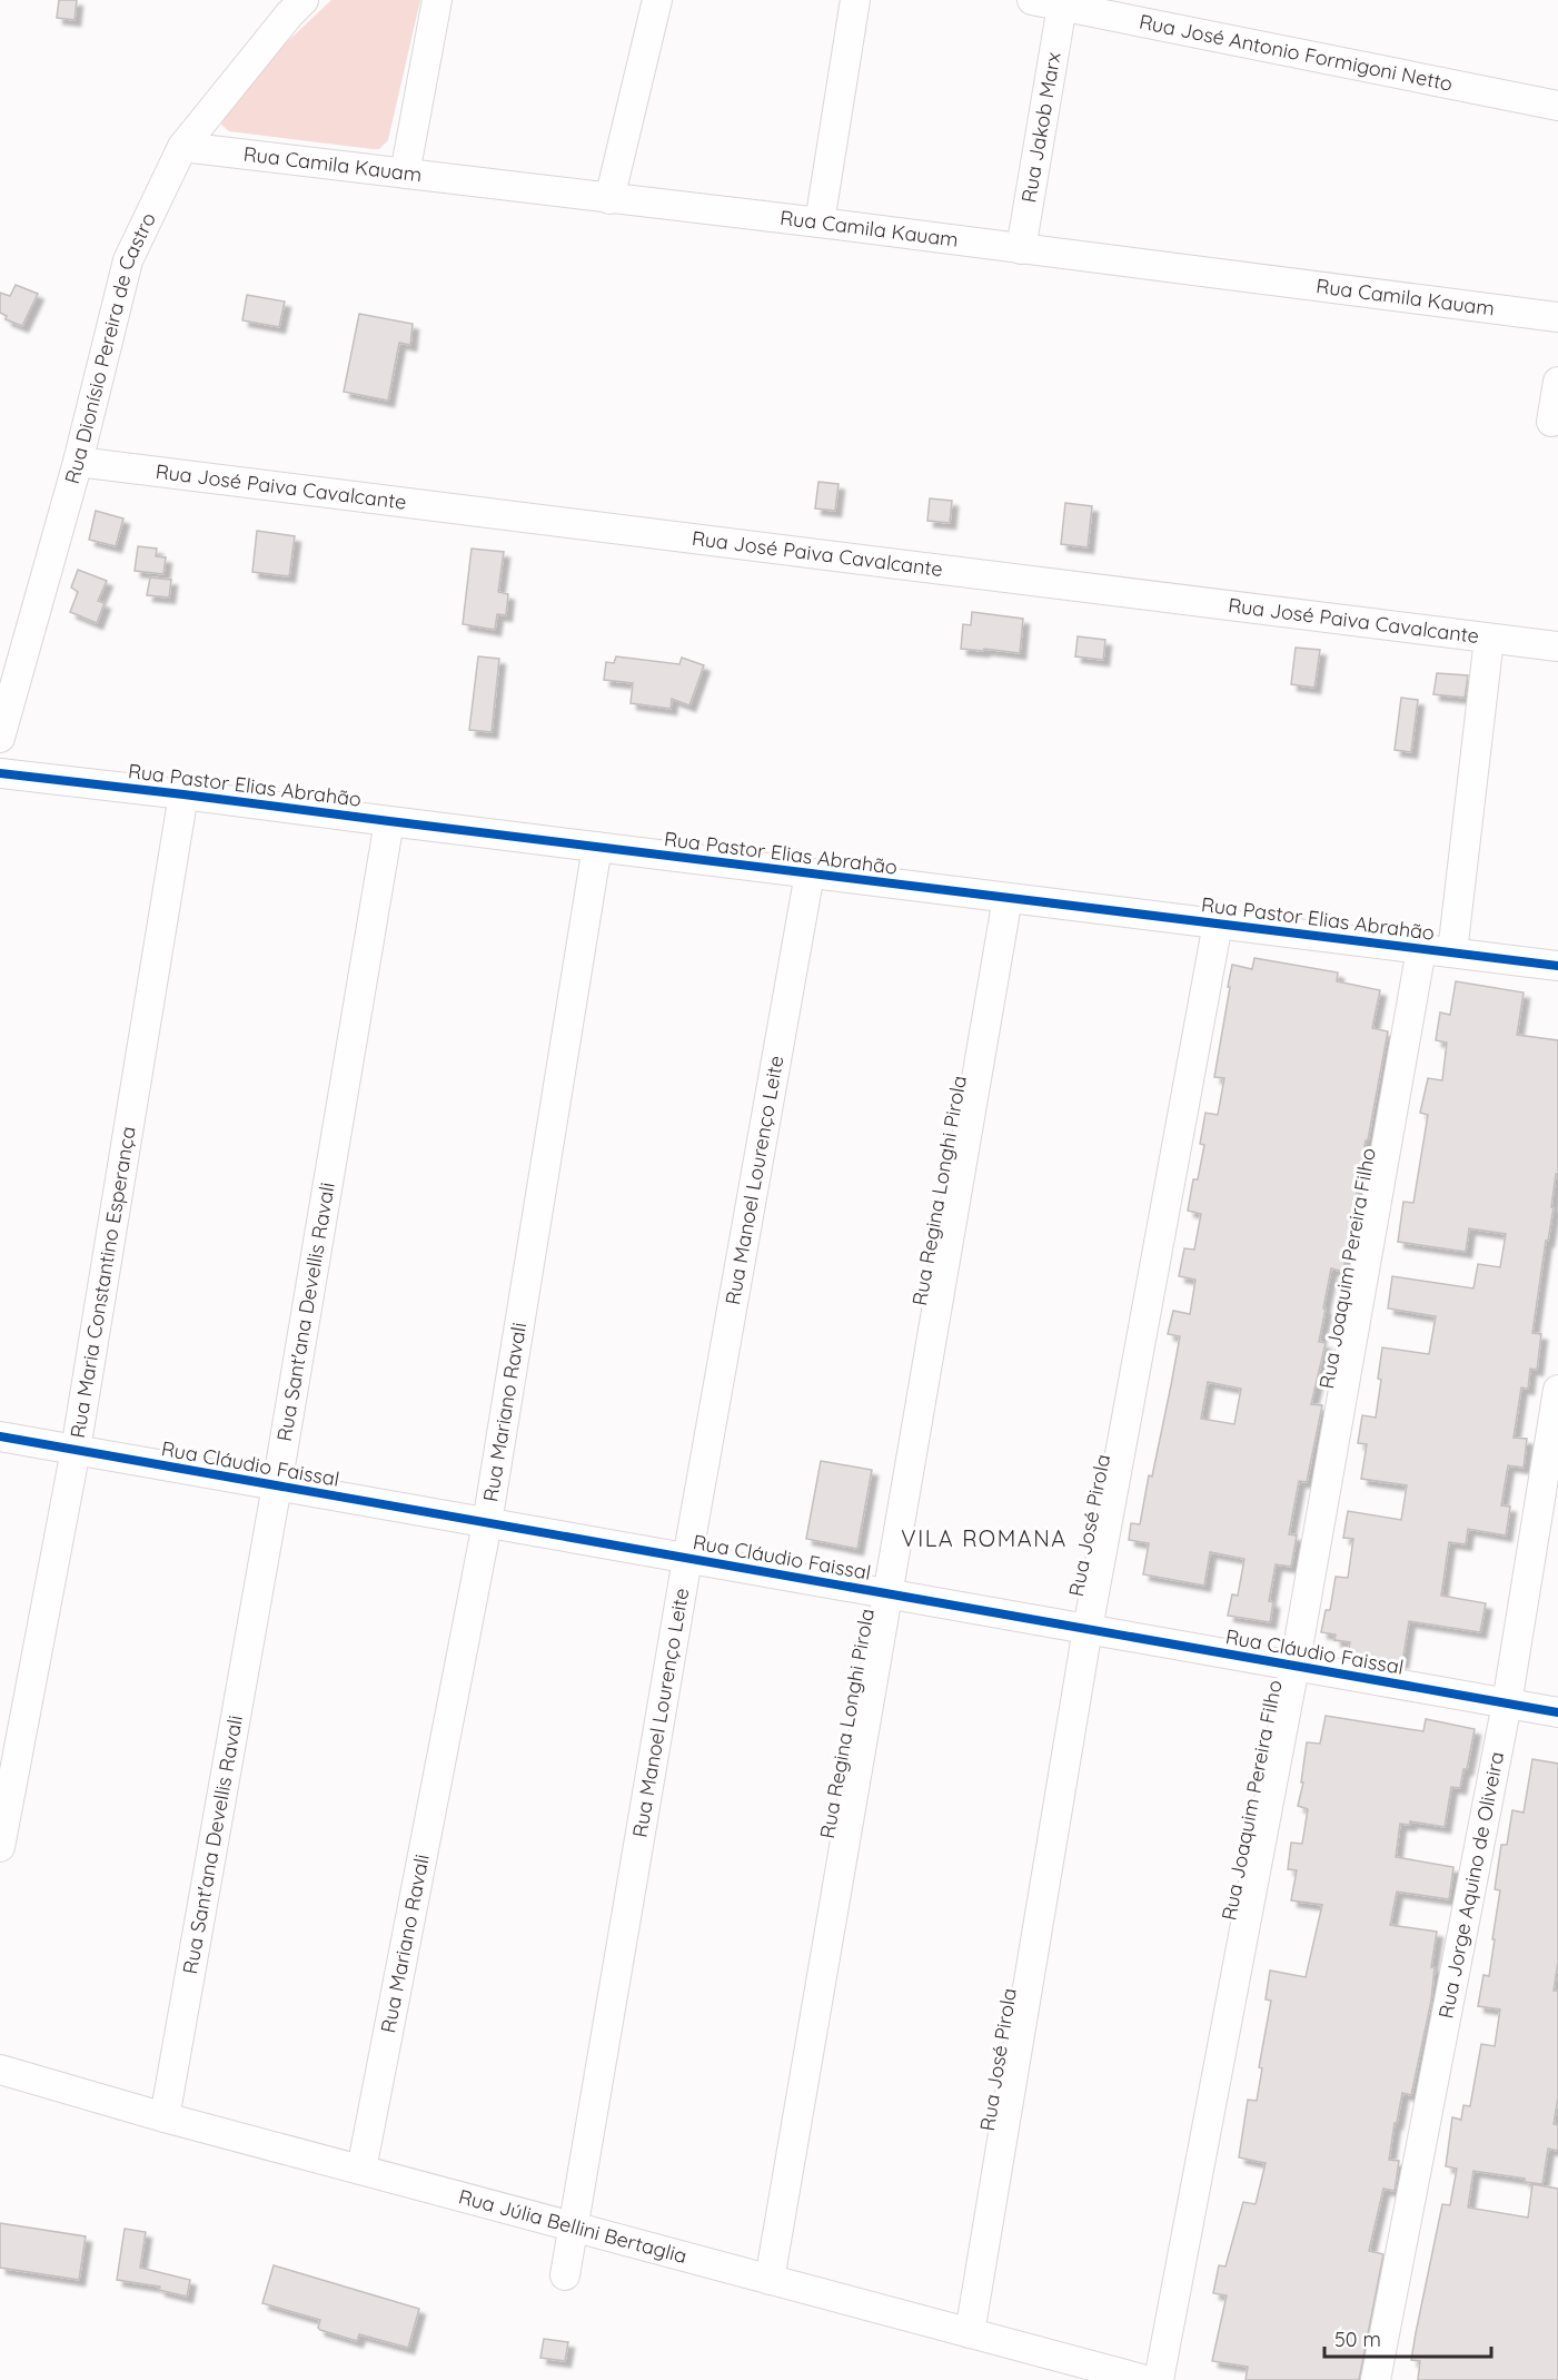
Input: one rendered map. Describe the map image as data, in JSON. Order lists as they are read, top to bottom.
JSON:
{
  "streets": {
    "street": [
      "Rua José Antonio Formigoni Netto",
      "Rua Jakob Marx",
      "Rua Camila Kauam",
      "Rua Dionísio Pereira de Castro",
      "Rua José Paiva Cavalcante",
      "Rua Pastor Elias Abrahão",
      "Rua Manoel Lourenço Leite",
      "Rua Regina Longhi Pirola",
      "Rua Joaquim Pereira Filho",
      "Rua Maria Constantino Esperança",
      "Rua Sant'ana Devellis Ravali",
      "Rua Mariano Ravali",
      "Rua Cláudio Faissal",
      "Rua José Pirola",
      "Rua Jorge Aquino de Oliveira",
      "Rua Júlia Bellini Bertaglia"
    ]
  },
  "crossings": [
    ["Rua José Antonio Formigoni Netto", "Rua Jakob Marx"],
    ["Rua Jakob Marx", "Rua Camila Kauam"],
    ["Rua Camila Kauam", "Rua Dionísio Pereira de Castro"],
    ["Rua Dionísio Pereira de Castro", "Rua José Paiva Cavalcante"],
    ["Rua Pastor Elias Abrahão", "Rua Manoel Lourenço Leite"],
    ["Rua Pastor Elias Abrahão", "Rua Regina Longhi Pirola"],
    ["Rua Pastor Elias Abrahão", "Rua Joaquim Pereira Filho"],
    ["Rua Pastor Elias Abrahão", "Rua Maria Constantino Esperança"],
    ["Rua Pastor Elias Abrahão", "Rua Sant'ana Devellis Ravali"],
    ["Rua Pastor Elias Abrahão", "Rua Mariano Ravali"],
    ["Rua Pastor Elias Abrahão", "Rua José Pirola"],
    ["Rua Manoel Lourenço Leite", "Rua Cláudio Faissal"],
    ["Rua Manoel Lourenço Leite", "Rua Júlia Bellini Bertaglia"],
    ["Rua Regina Longhi Pirola", "Rua Cláudio Faissal"],
    ["Rua Regina Longhi Pirola", "Rua Júlia Bellini Bertaglia"],
    ["Rua Joaquim Pereira Filho", "Rua Cláudio Faissal"],
    ["Rua Maria Constantino Esperança", "Rua Cláudio Faissal"],
    ["Rua Sant'ana Devellis Ravali", "Rua Cláudio Faissal"],
    ["Rua Sant'ana Devellis Ravali", "Rua Júlia Bellini Bertaglia"],
    ["Rua Mariano Ravali", "Rua Cláudio Faissal"],
    ["Rua Mariano Ravali", "Rua Júlia Bellini Bertaglia"],
    ["Rua Cláudio Faissal", "Rua José Pirola"],
    ["Rua Cláudio Faissal", "Rua Jorge Aquino de Oliveira"],
    ["Rua José Pirola", "Rua Júlia Bellini Bertaglia"]
  ],
  "districts": ["VILA ROMANA"],
  "scale_bar": "50 m"
}
